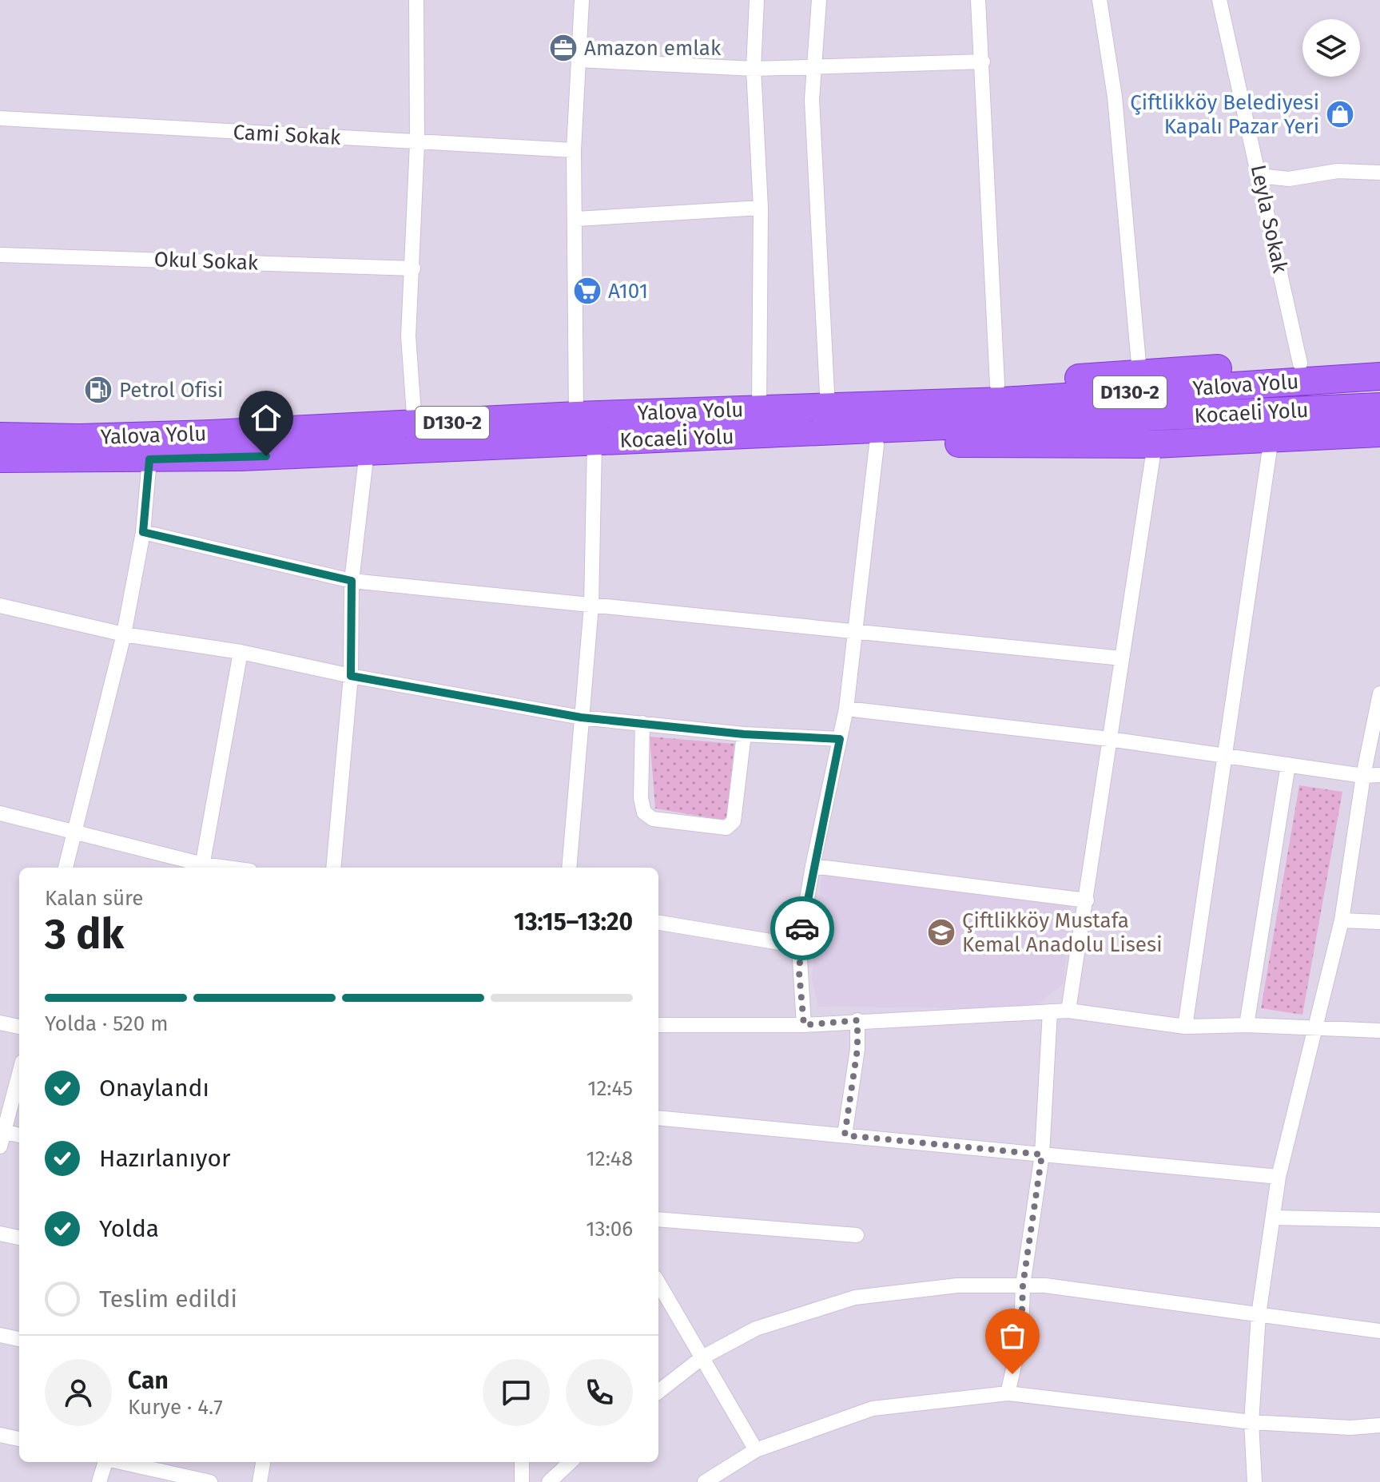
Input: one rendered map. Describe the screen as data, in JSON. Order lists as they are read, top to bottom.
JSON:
{
  "streets": {
    "highway": ["Yalova Yolu", "D130-2", "Kocaeli̇ Yolu"],
    "street": ["Cami Sokak", "Leyla Sokak", "Okul Sokak"]
  },
  "places": {
    "office": ["Amazon emlak"],
    "shop": ["Çiftlikköy Belediyesi Kapalı Pazar Yeri"],
    "supermarket": ["A101"],
    "fuel station": ["Petrol Ofisi"],
    "school or university": ["Çiftlikköy Mustafa Kemal Anadolu Lisesi"]
  },
  "page": {
    "heading": ["3 dk", "Kalan süre", "13:15–13:20"],
    "panel": ["Can", "Kurye · 4.7"],
    "bar": "Yolda · 520 m",
    "list": [
      ["Onaylandı", "12:45"],
      ["Hazırlanıyor", "12:48"],
      ["Yolda", "13:06"],
      "Teslim edildi"
    ]
  }
}
